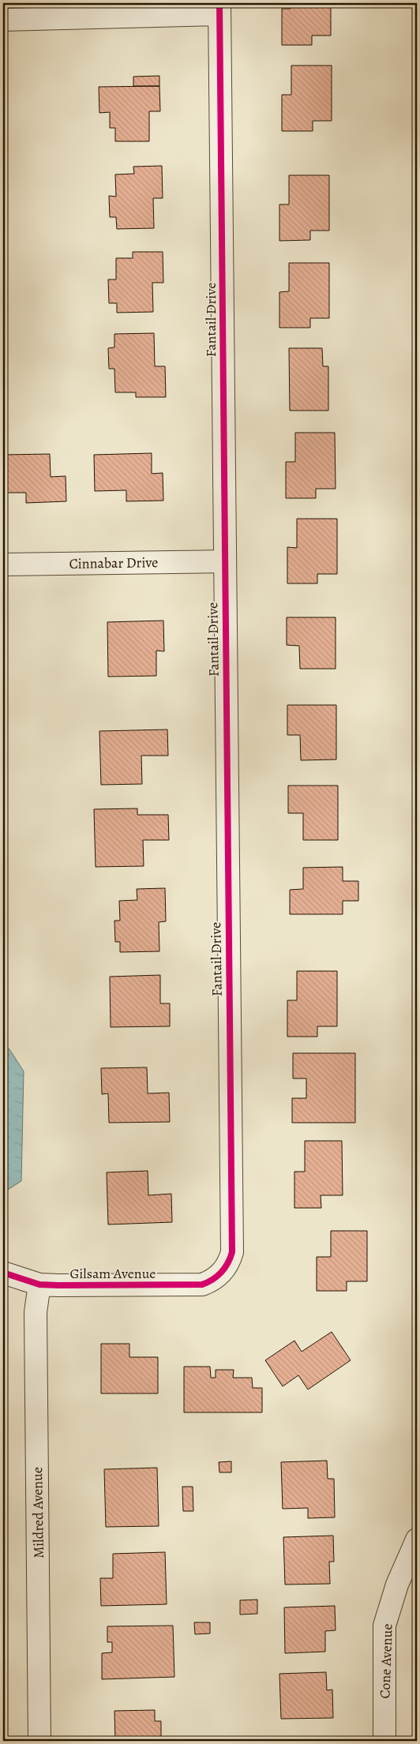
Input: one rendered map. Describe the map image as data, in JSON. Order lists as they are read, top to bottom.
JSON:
{
  "streets": {
    "street": [
      "Fantail Drive",
      "Cinnabar Drive",
      "Gilsam Avenue",
      "Mildred Avenue",
      "Cone Avenue"
    ]
  },
  "crossings": [
    ["Fantail Drive", "Cinnabar Drive"],
    ["Fantail Drive", "Gilsam Avenue"],
    ["Gilsam Avenue", "Mildred Avenue"]
  ]
}
